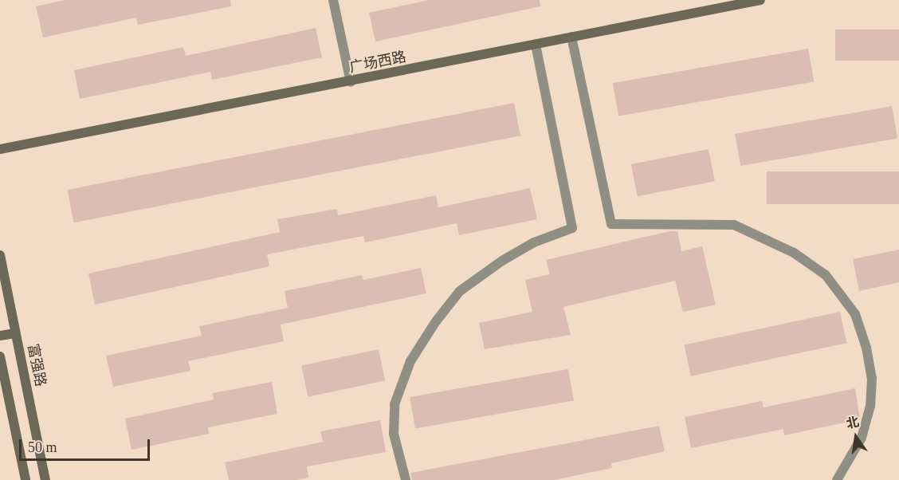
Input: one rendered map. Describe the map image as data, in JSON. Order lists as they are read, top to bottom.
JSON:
{
  "streets": {
    "main road": ["广场西路", "富强路"]
  },
  "scale_bar": "50 m",
  "north": "top"
}
